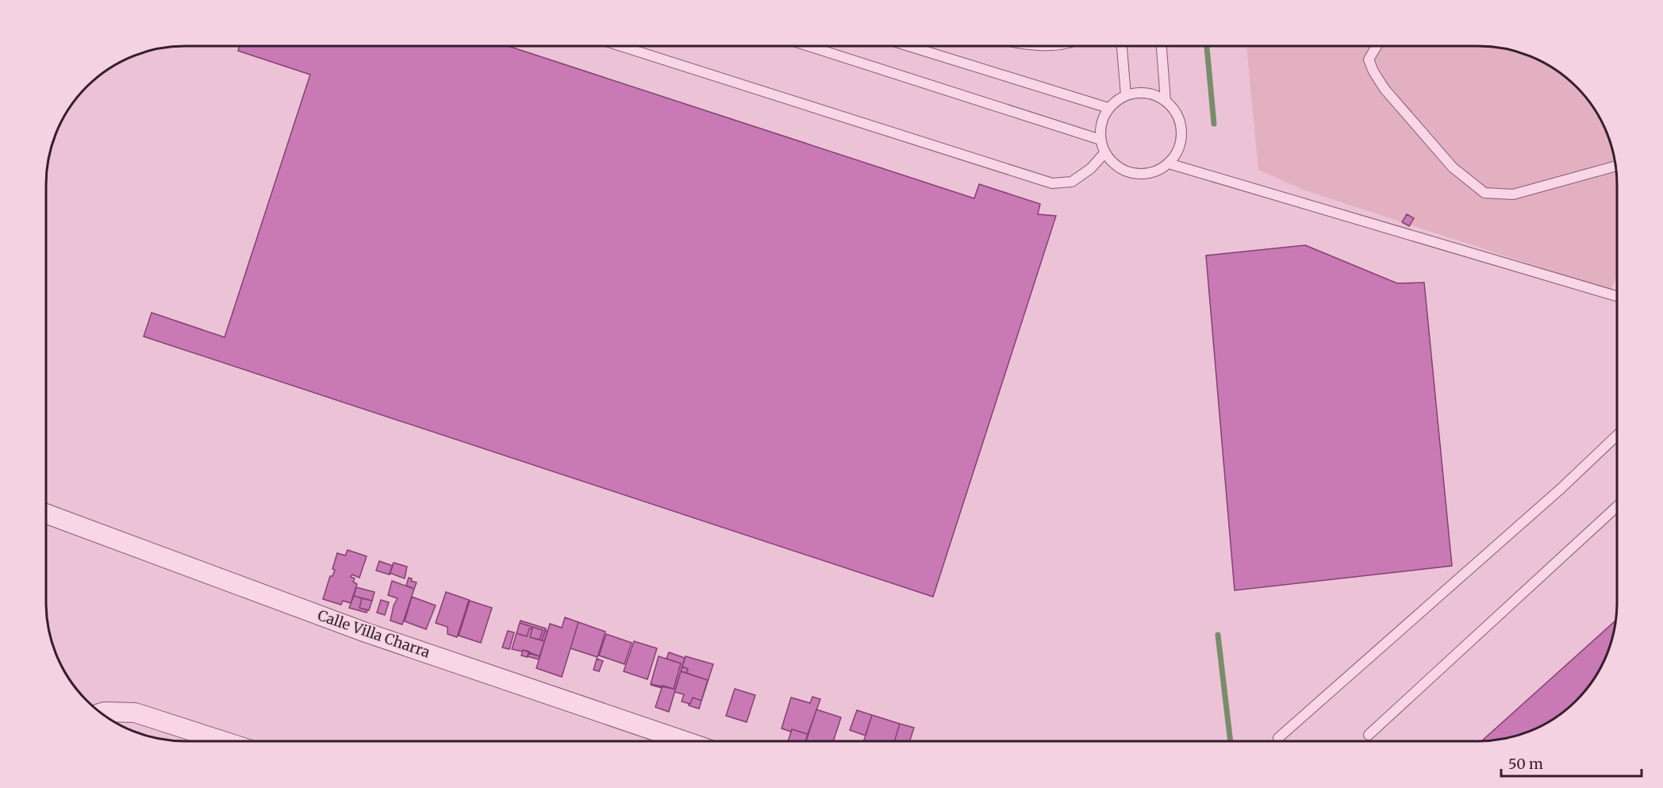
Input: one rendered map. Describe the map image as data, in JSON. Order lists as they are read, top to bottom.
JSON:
{
  "streets": {
    "street": ["Calle Villa Charra"]
  },
  "scale_bar": "50 m"
}
